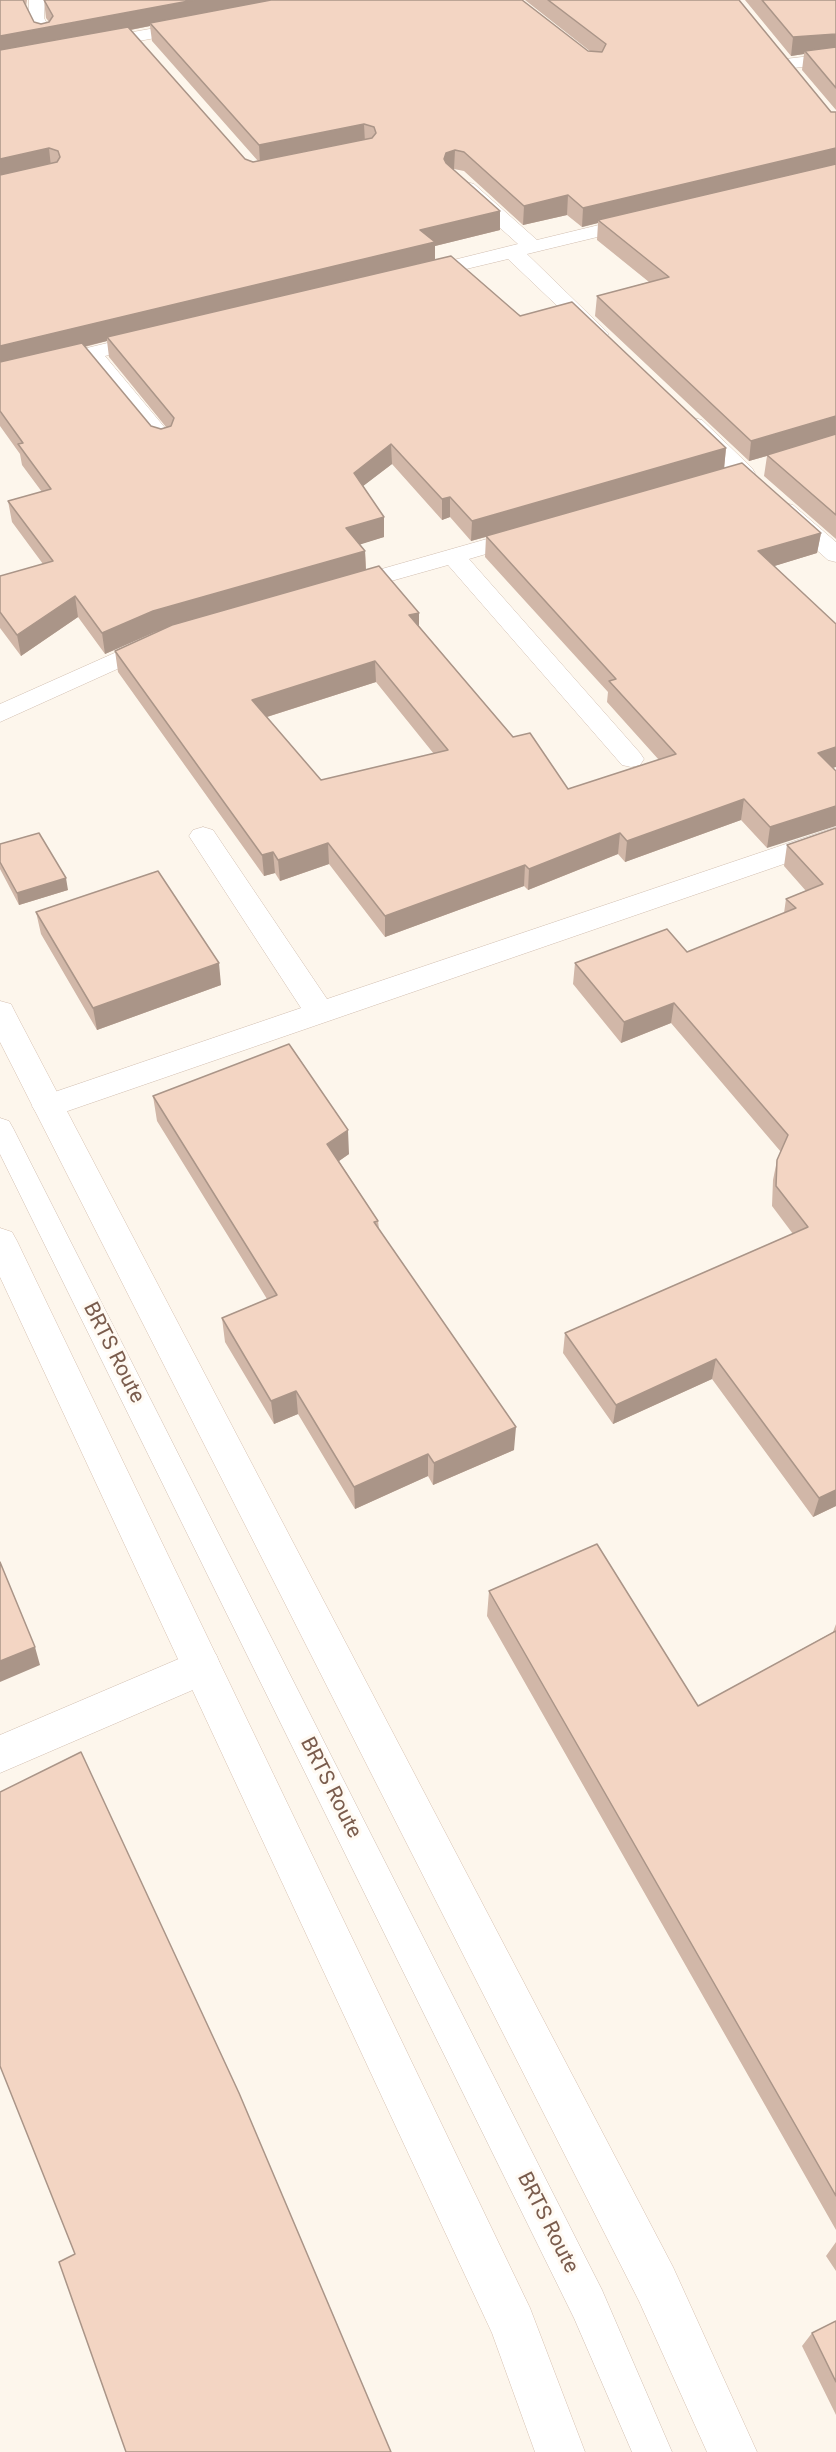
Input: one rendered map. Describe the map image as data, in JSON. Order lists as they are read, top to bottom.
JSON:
{
  "streets": {
    "lane": ["BRTS Route"]
  }
}
